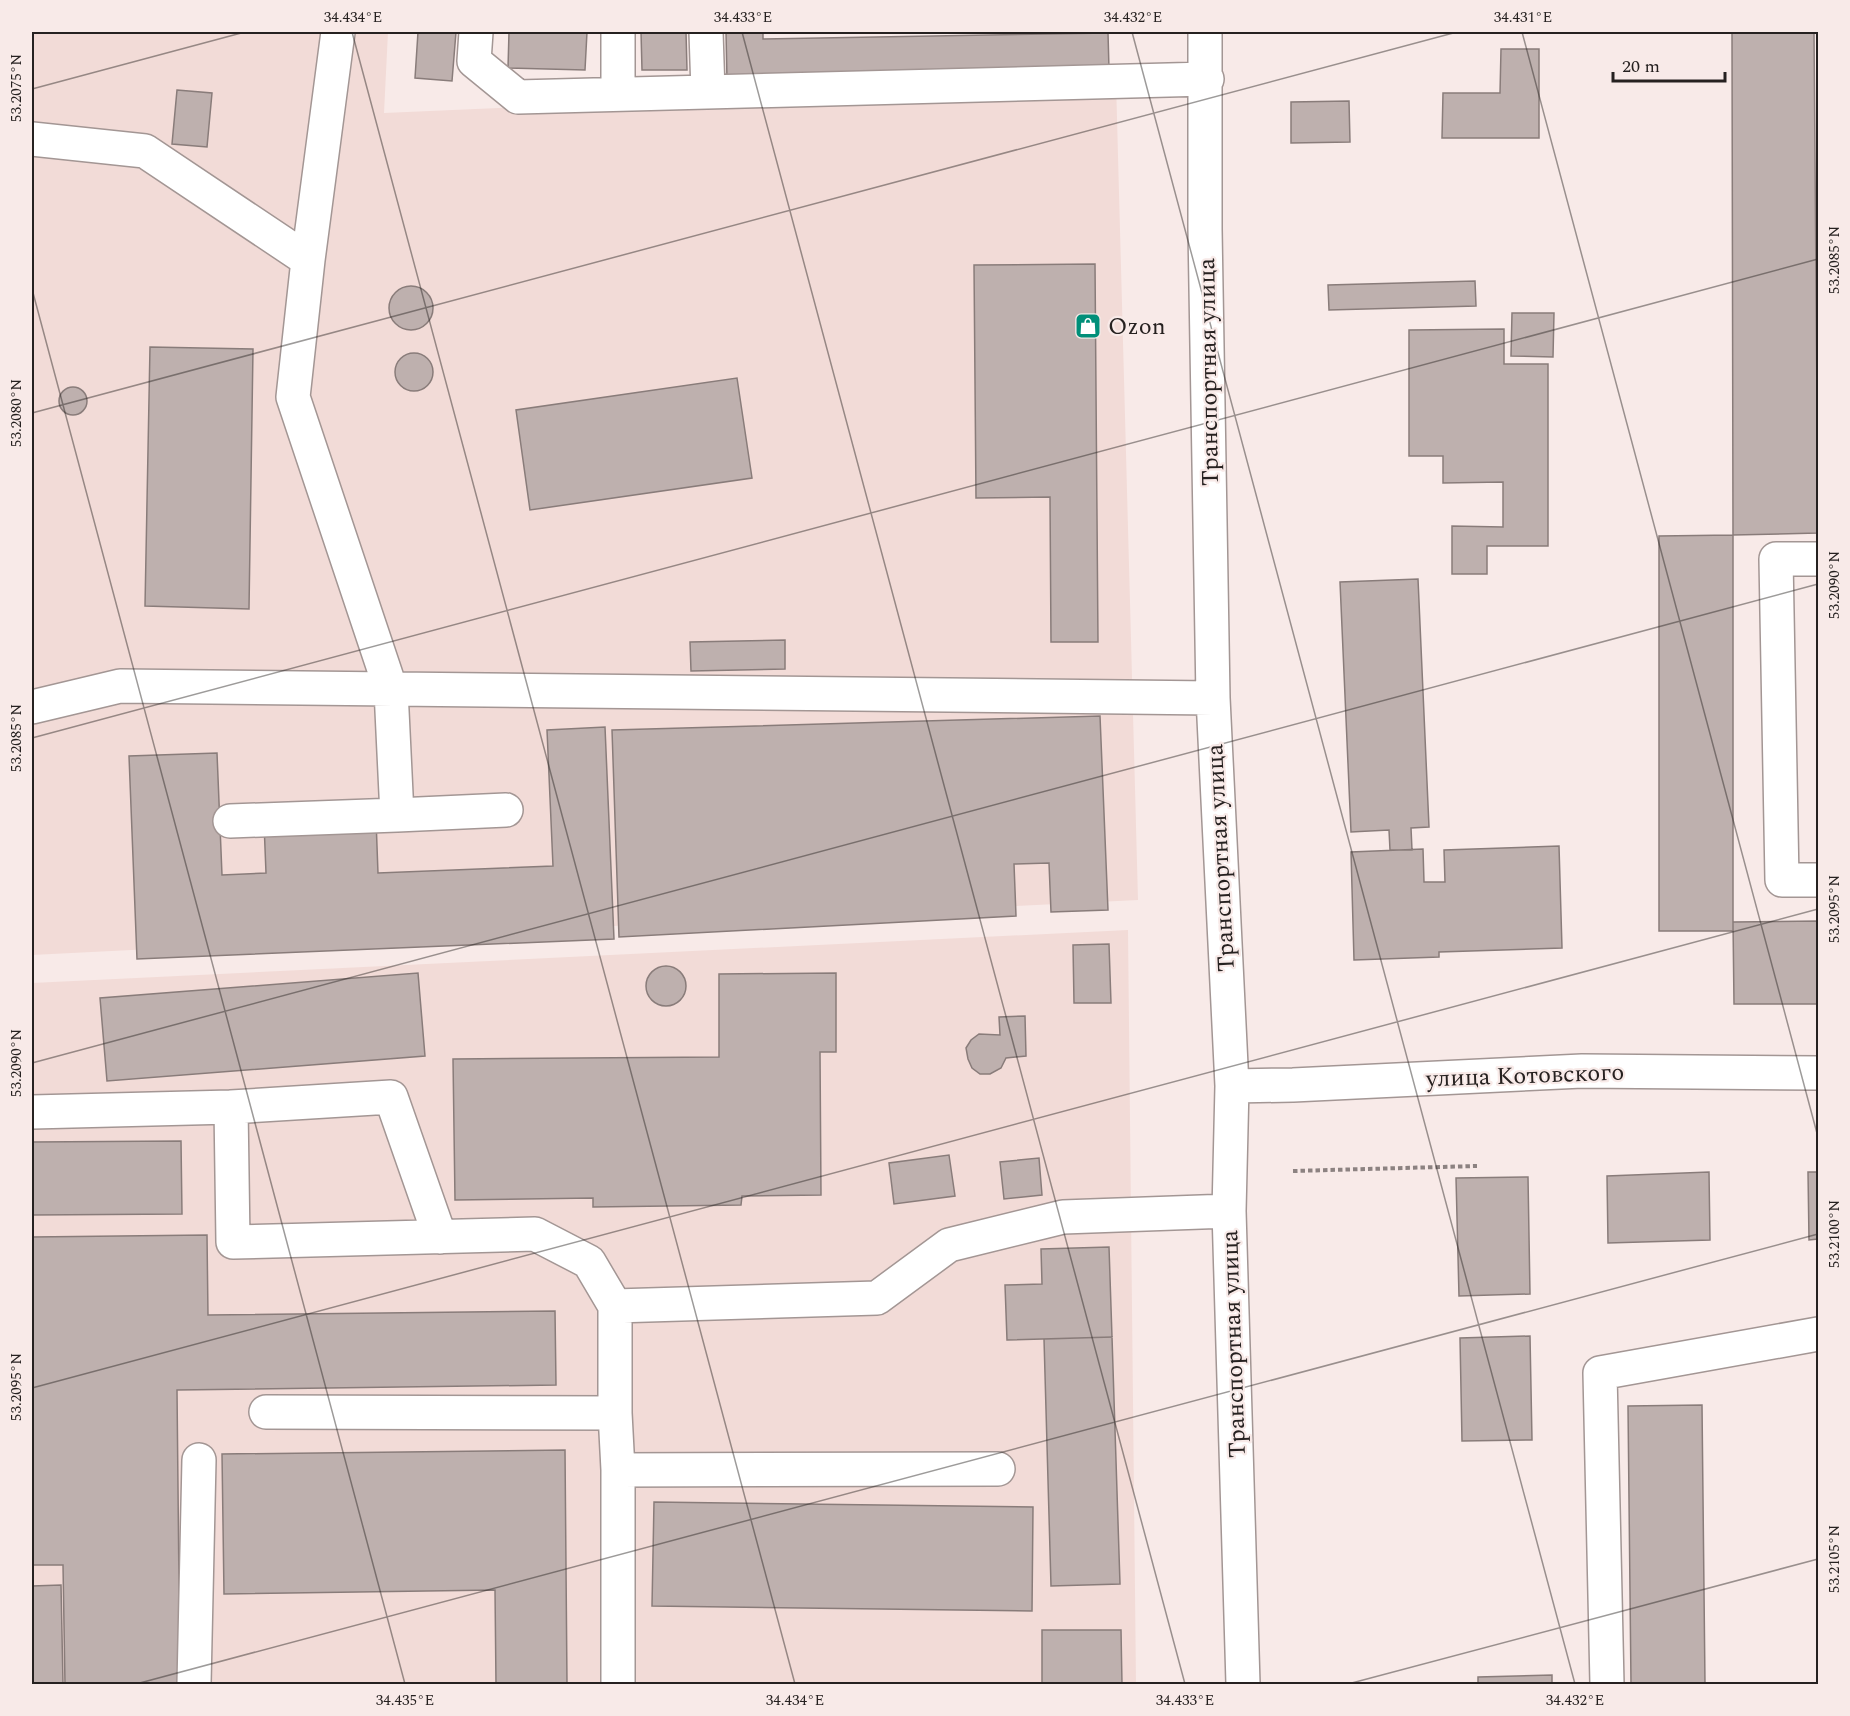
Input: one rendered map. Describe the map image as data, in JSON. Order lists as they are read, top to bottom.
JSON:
{
  "streets": {
    "street": ["Транспортная улица", "улица Котовского"]
  },
  "crossings": [
    ["Транспортная улица", "улица Котовского"]
  ],
  "places": {
    "shop": ["Ozon"]
  },
  "scale_bar": "20 m",
  "coordinates": [
    "34.434°E",
    "34.433°E",
    "34.432°E",
    "34.431°E",
    "53.2075°N",
    "53.2085°N",
    "53.2080°N",
    "53.2090°N",
    "53.2095°N",
    "53.2100°N",
    "53.2105°N",
    "34.435°E"
  ]
}
